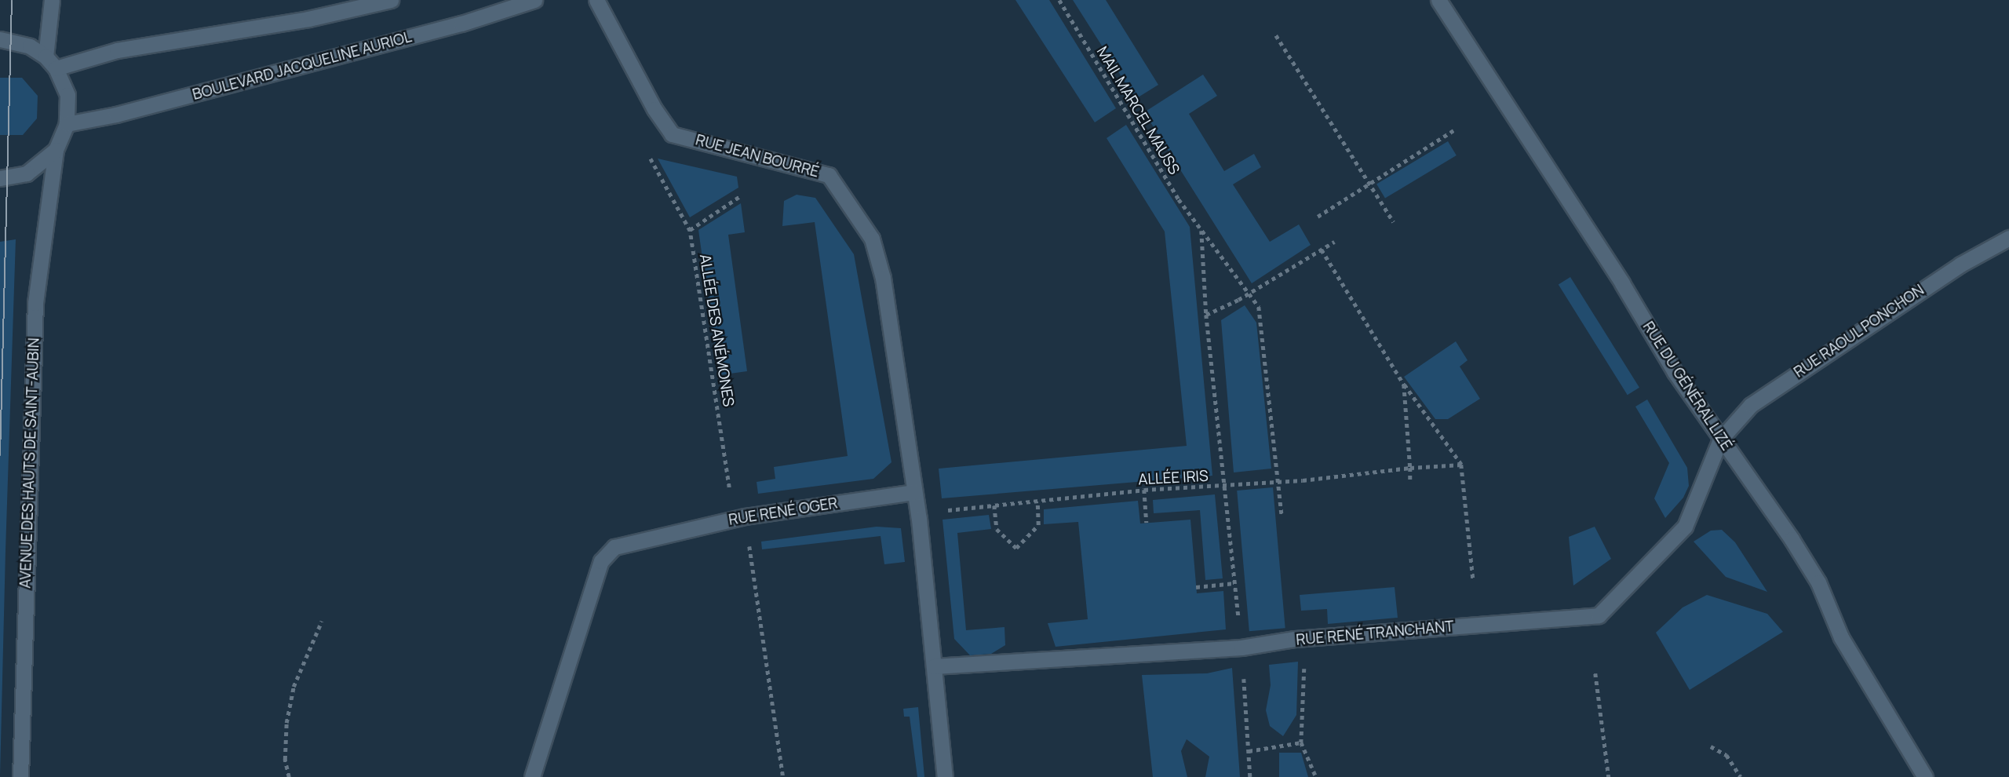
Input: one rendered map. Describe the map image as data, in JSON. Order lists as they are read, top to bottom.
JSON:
{
  "streets": {
    "street": [
      "BOULEVARD JACQUELINE AURIOL",
      "RUE JEAN BOURRÉ",
      "RUE RAOUL PONCHON",
      "RUE DU GÉNÉRAL LIZÉ",
      "AVENUE DES HAUTS DE SAINT-AUBIN",
      "RUE RENÉ OGER",
      "RUE RENÉ TRANCHANT"
    ],
    "path": ["MAIL MARCEL MAUSS", "ALLÉE DES ANÉMONES", "ALLÉE IRIS"]
  },
  "crossings": [
    ["MAIL MARCEL MAUSS", "ALLÉE IRIS"],
    ["RUE JEAN BOURRÉ", "RUE RENÉ OGER"],
    ["RUE RAOUL PONCHON", "RUE DU GÉNÉRAL LIZÉ"],
    ["RUE RAOUL PONCHON", "RUE RENÉ TRANCHANT"],
    ["RUE DU GÉNÉRAL LIZÉ", "RUE RENÉ TRANCHANT"]
  ]
}
